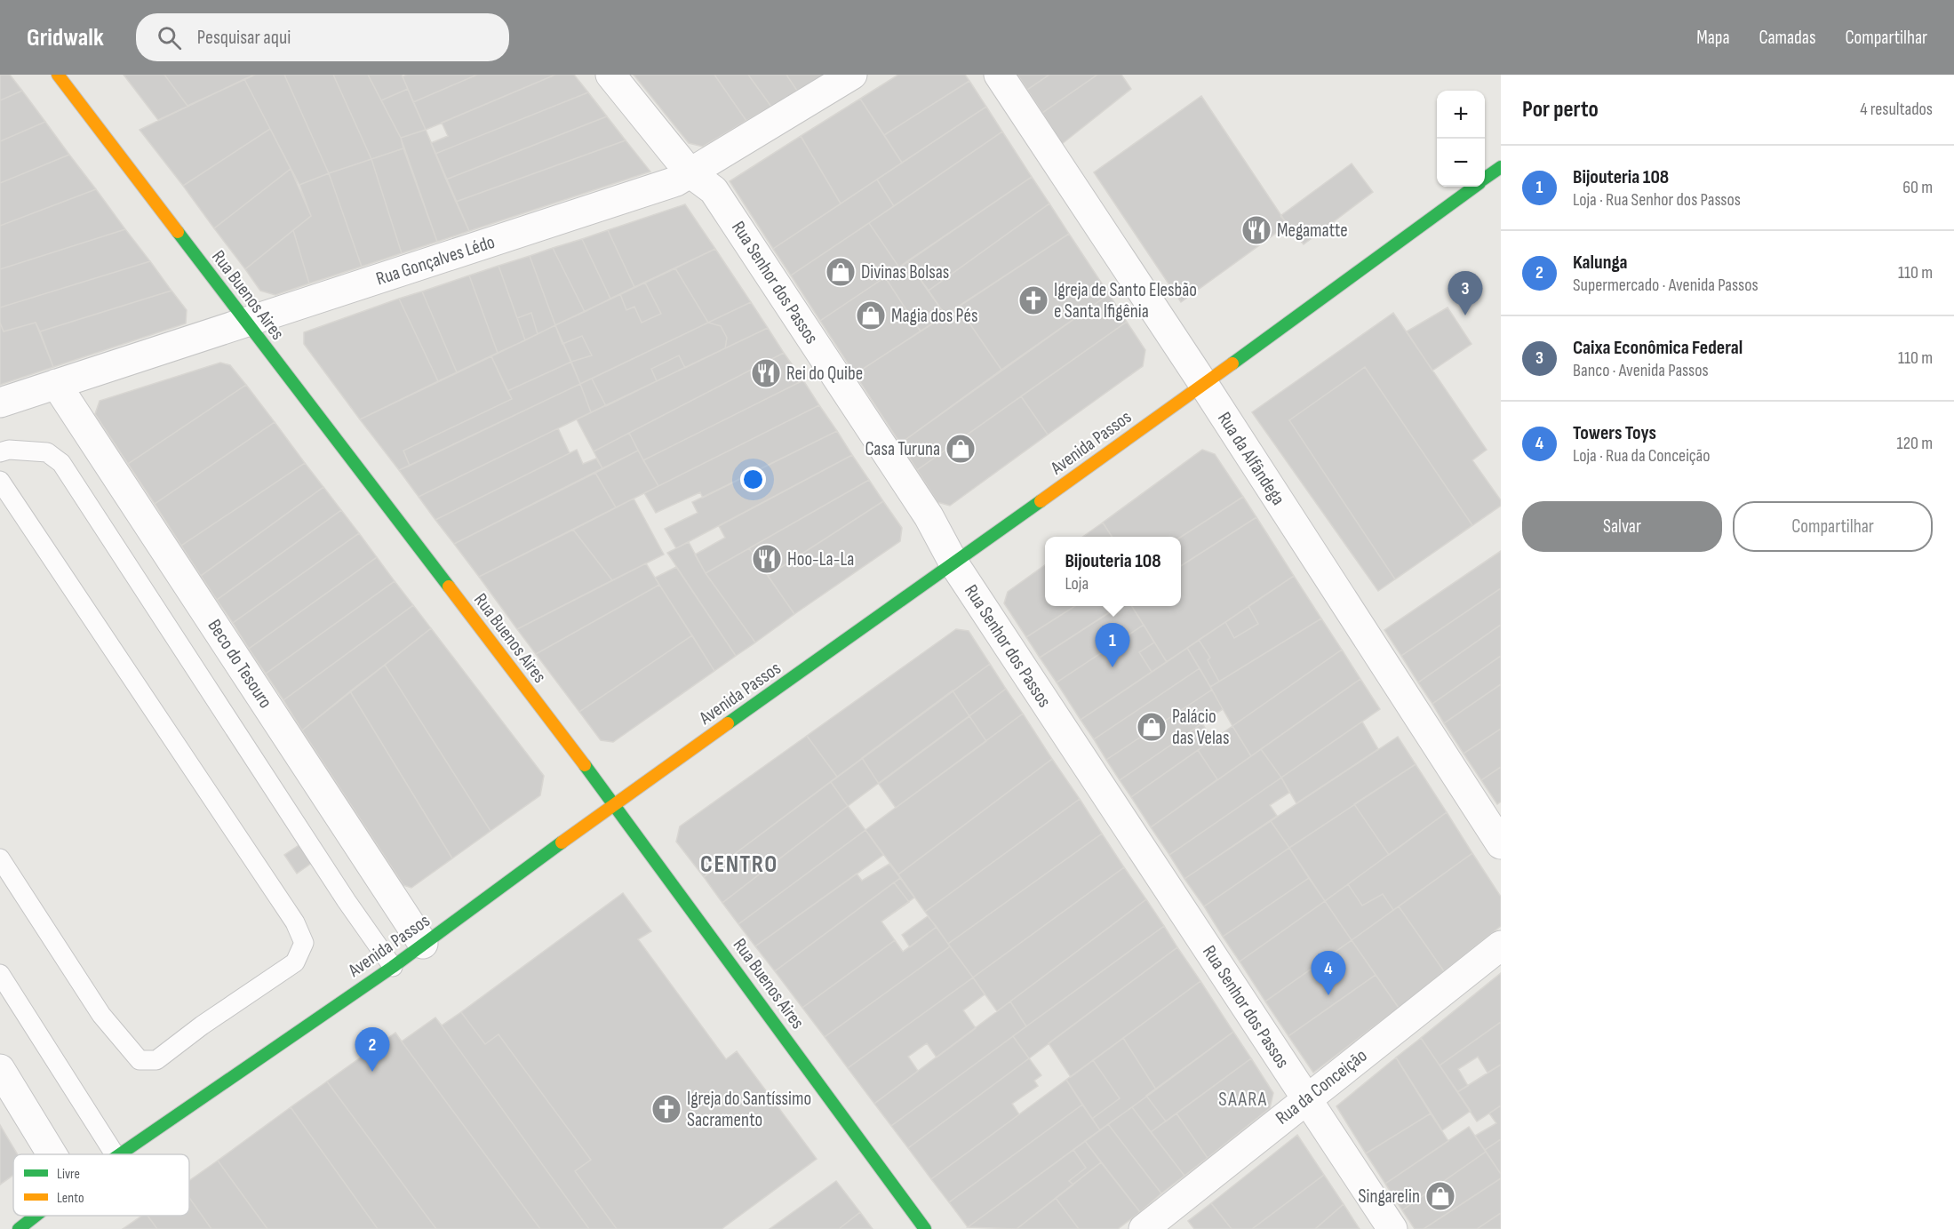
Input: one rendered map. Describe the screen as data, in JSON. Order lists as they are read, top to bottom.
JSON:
{
  "streets": {
    "main road": ["Rua Buenos Aires", "Avenida Passos"],
    "street": [
      "Rua Gonçalves Lédo",
      "Rua Senhor dos Passos",
      "Rua da Alfândega",
      "Beco do Tesouro",
      "Rua da Conceição"
    ]
  },
  "crossings": [
    ["Rua Gonçalves Lédo", "Rua Senhor dos Passos"],
    ["Rua Gonçalves Lédo", "Rua Buenos Aires"],
    ["Rua Gonçalves Lédo", "Beco do Tesouro"],
    ["Rua Senhor dos Passos", "Avenida Passos"],
    ["Rua Senhor dos Passos", "Rua da Conceição"],
    ["Rua Buenos Aires", "Avenida Passos"],
    ["Avenida Passos", "Rua da Alfândega"],
    ["Avenida Passos", "Beco do Tesouro"]
  ],
  "districts": ["CENTRO", "SAARA"],
  "places": {
    "restaurant": ["Megamatte", "Rei do Quibe", "Hoo-La-La"],
    "shop": [
      "Divinas Bolsas",
      "Magia dos Pés",
      "Casa Turuna",
      "Palácio das Velas",
      "Singarelin"
    ],
    "church": ["Igreja de Santo Elesbão e Santa Ifigênia", "Igreja do Santíssimo Sacramento"]
  },
  "legend": ["Livre", "Lento"],
  "page": {
    "header": "Gridwalk",
    "search": "Pesquisar aqui",
    "nav": ["Mapa", "Camadas", "Compartilhar"],
    "heading": ["Por perto", "4 resultados"],
    "map_buttons": ["+", "−"],
    "list": [
      {
        "mark": "1",
        "name": "Bijouteria 108",
        "note": "Loja · Rua Senhor dos Passos",
        "value": "60 m"
      },
      {
        "mark": "2",
        "name": "Kalunga",
        "note": "Supermercado · Avenida Passos",
        "value": "110 m"
      },
      {
        "mark": "3",
        "name": "Caixa Econômica Federal",
        "note": "Banco · Avenida Passos",
        "value": "110 m"
      },
      {
        "mark": "4",
        "name": "Towers Toys",
        "note": "Loja · Rua da Conceição",
        "value": "120 m"
      }
    ],
    "pins": [
      "3",
      "1",
      "4",
      "2"
    ],
    "buttons": ["Salvar", "Compartilhar"],
    "popup": ["Bijouteria 108", "Loja"]
  }
}
